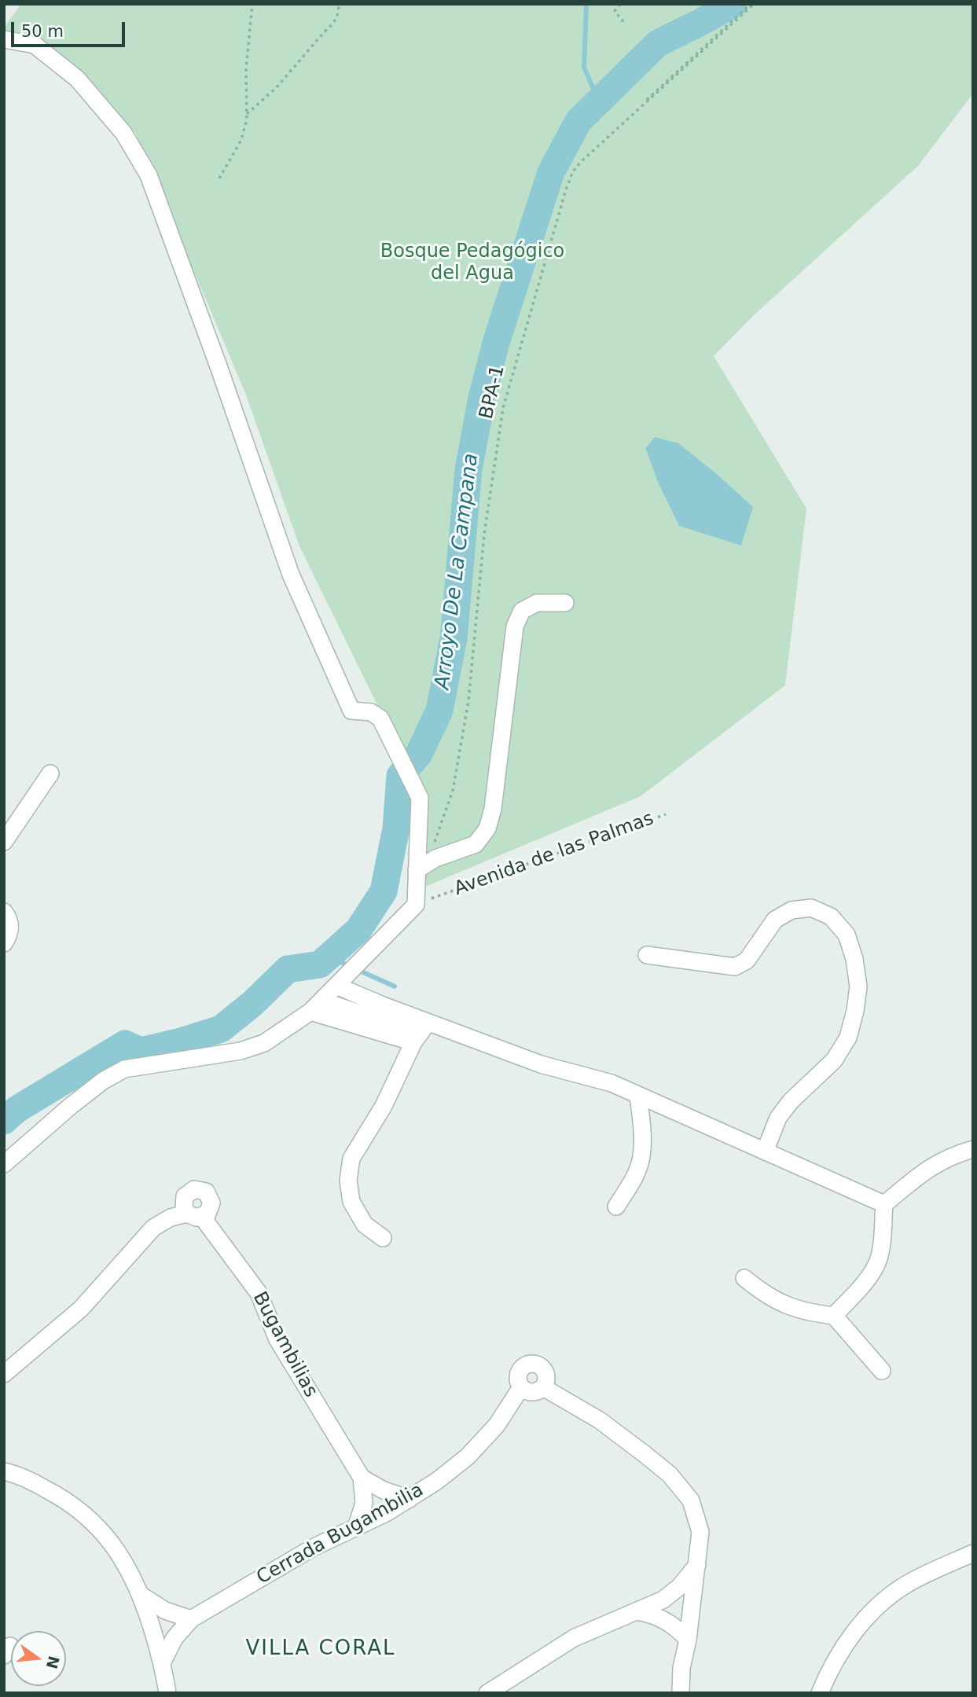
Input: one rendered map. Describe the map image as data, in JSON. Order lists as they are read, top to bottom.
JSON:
{
  "streets": {
    "street": ["Bugambilias", "Cerrada Bugambilia"],
    "path": ["Avenida de las Palmas"]
  },
  "crossings": [
    ["Bugambilias", "Cerrada Bugambilia"]
  ],
  "districts": ["VILLA CORAL"],
  "water": ["Arroyo De La Campana"],
  "parks": ["Bosque Pedagógico del Agua"],
  "scale_bar": "50 m",
  "north": "right"
}
